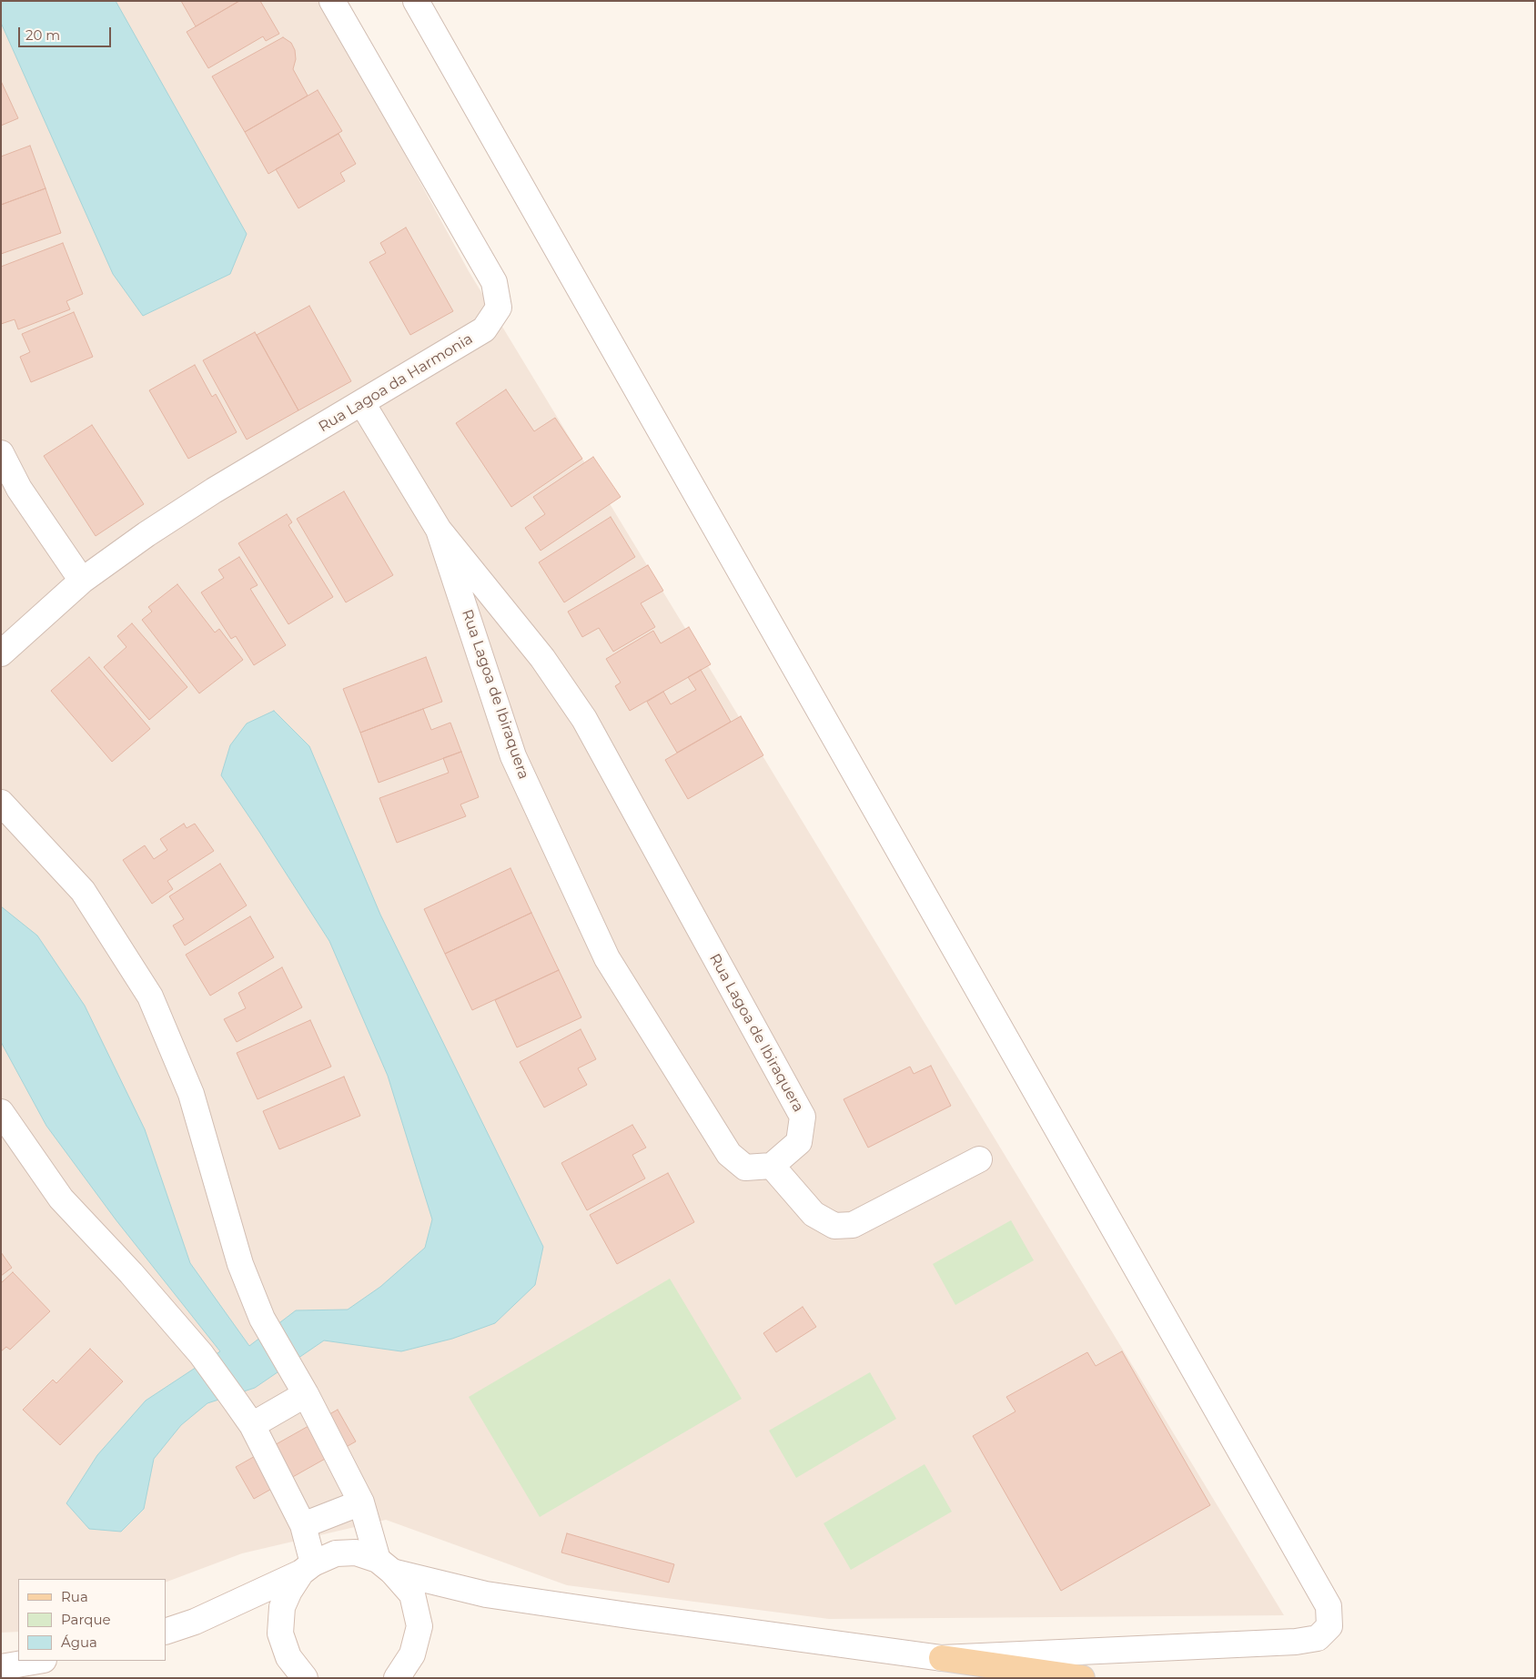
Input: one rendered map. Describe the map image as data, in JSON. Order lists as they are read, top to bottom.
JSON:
{
  "streets": {
    "street": ["Rua Lagoa da Harmonia", "Rua Lagoa de Ibiraquera"]
  },
  "crossings": [
    ["Rua Lagoa da Harmonia", "Rua Lagoa de Ibiraquera"]
  ],
  "legend": ["Rua", "Parque", "Água"],
  "scale_bar": "20 m"
}
